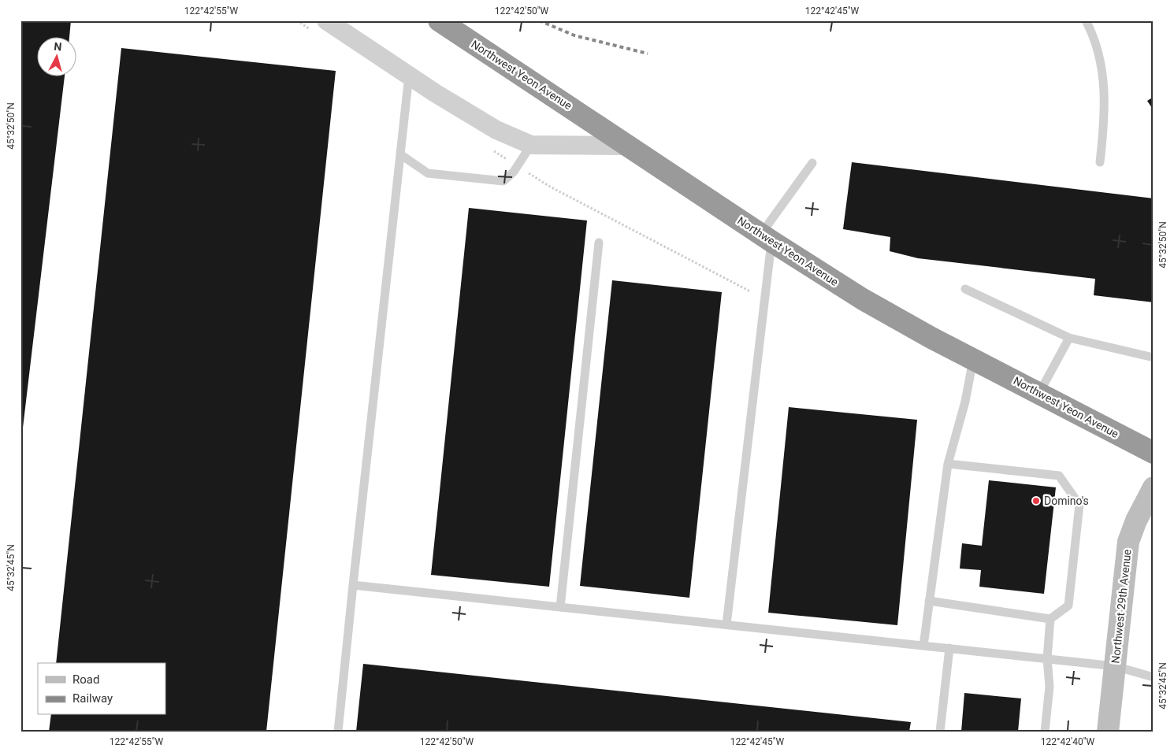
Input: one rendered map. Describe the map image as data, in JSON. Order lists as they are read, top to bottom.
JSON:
{
  "streets": {
    "highway": ["Northwest Yeon Avenue"],
    "street": ["Northwest 29th Avenue"]
  },
  "places": ["Domino's"],
  "legend": ["Road", "Railway"],
  "north": "top",
  "coordinates": [
    "122°42'55\"W",
    "122°42'50\"W",
    "122°42'45\"W",
    "45°32'50\"N",
    "45°32'45\"N",
    "122°42'40\"W"
  ]
}
